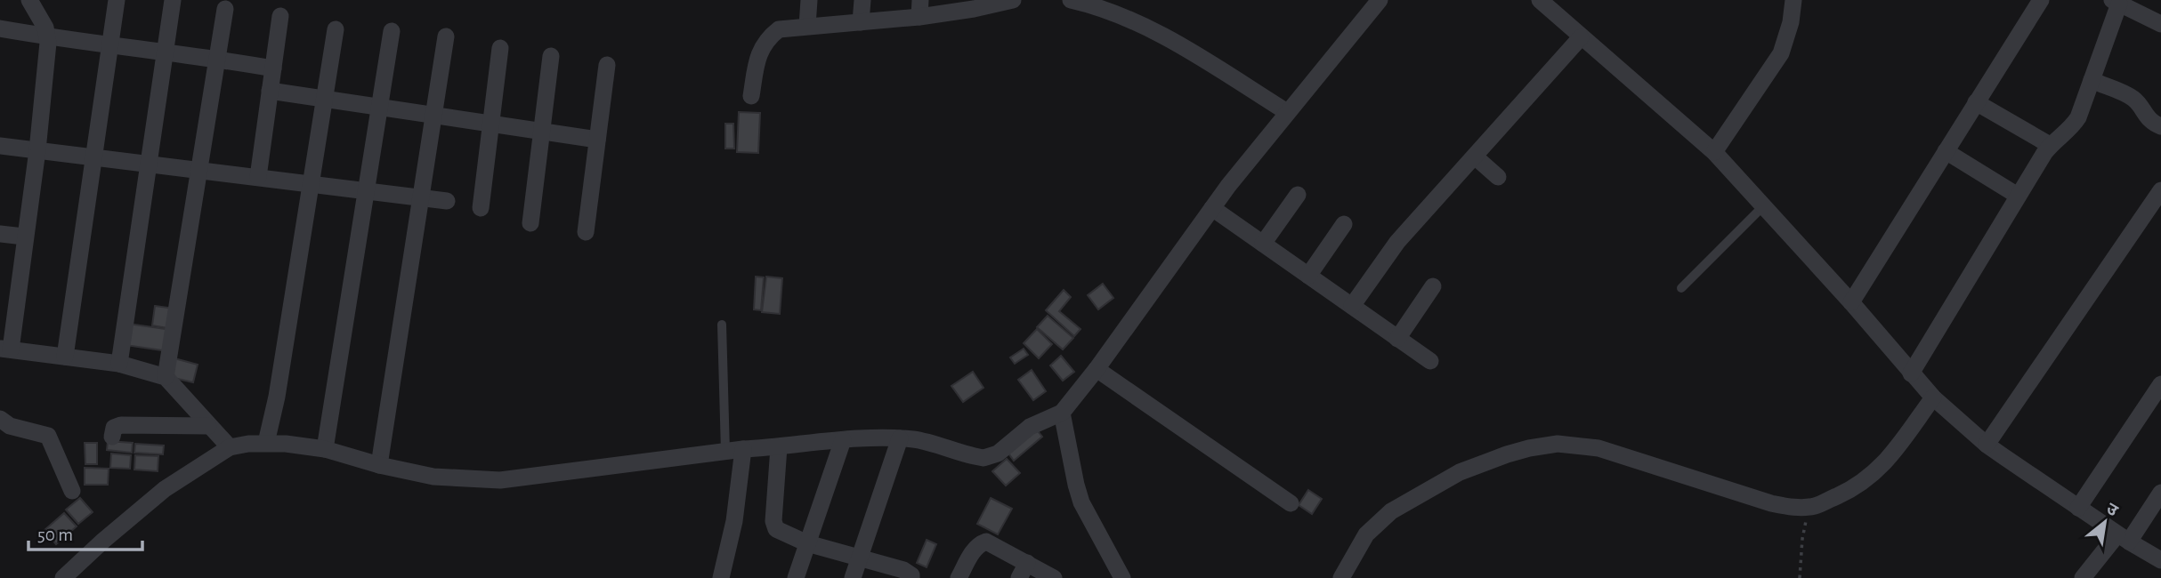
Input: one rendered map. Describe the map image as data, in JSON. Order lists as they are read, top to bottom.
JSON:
{
  "scale_bar": "50 m",
  "north": "top right"
}
